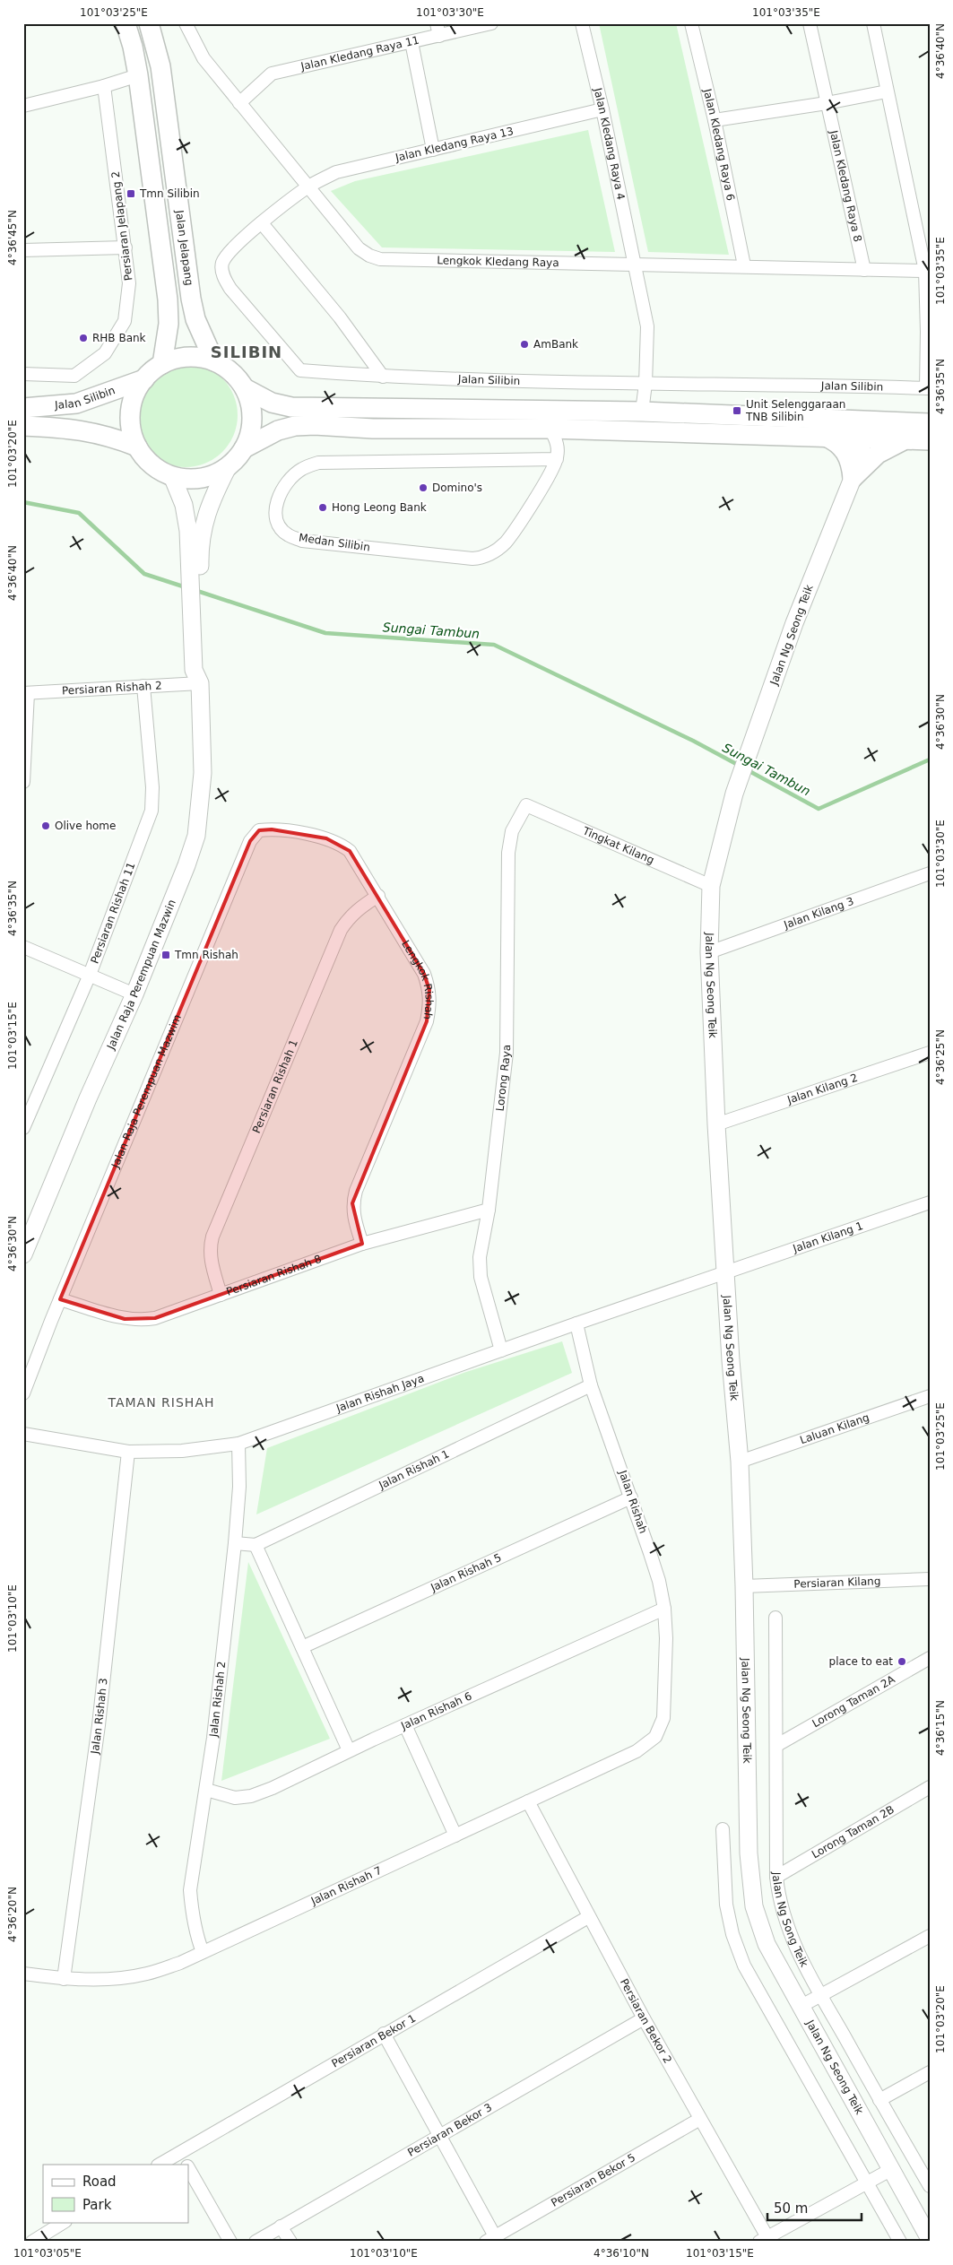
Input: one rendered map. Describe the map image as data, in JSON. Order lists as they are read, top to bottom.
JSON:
{
  "streets": {
    "main road": [
      "Jalan Jelapang",
      "Jalan Silibin",
      "Jalan Ng Seong Teik",
      "Jalan Raja Perempuan Mazwin"
    ],
    "street": [
      "Jalan Kledang Raya 11",
      "Jalan Kledang Raya 13",
      "Jalan Kledang Raya 4",
      "Jalan Kledang Raya 6",
      "Jalan Kledang Raya 8",
      "Persiaran Jelapang 2",
      "Lengkok Kledang Raya",
      "Medan Silibin",
      "Persiaran Rishah 2",
      "Tingkat Kilang",
      "Persiaran Rishah 11",
      "Jalan Kilang 3",
      "Lengkok Rishah",
      "Lorong Raya",
      "Persiaran Rishah 1",
      "Jalan Kilang 2",
      "Jalan Raja Perempuan Mazwim",
      "Jalan Kilang 1",
      "Persiaran Rishah 8",
      "Jalan Rishah Jaya",
      "Laluan Kilang",
      "Jalan Rishah 1",
      "Jalan Rishah",
      "Jalan Rishah 5",
      "Persiaran Kilang",
      "Jalan Rishah 2",
      "Lorong Taman 2A",
      "Jalan Rishah 6",
      "Jalan Rishah 3",
      "Lorong Taman 2B",
      "Jalan Rishah 7",
      "Jalan Ng Song Teik",
      "Persiaran Bekor 2",
      "Persiaran Bekor 1",
      "Persiaran Bekor 3",
      "Persiaran Bekor 5"
    ]
  },
  "crossings": [
    ["Jalan Kledang Raya 11", "Lengkok Kledang Raya"],
    ["Jalan Kledang Raya 13", "Jalan Kledang Raya 4"],
    ["Jalan Kledang Raya 13", "Lengkok Kledang Raya"],
    ["Jalan Kledang Raya 13", "Jalan Silibin"],
    ["Jalan Kledang Raya 4", "Lengkok Kledang Raya"],
    ["Jalan Kledang Raya 4", "Jalan Silibin"],
    ["Jalan Kledang Raya 6", "Lengkok Kledang Raya"],
    ["Jalan Kledang Raya 8", "Lengkok Kledang Raya"],
    ["Jalan Jelapang", "Jalan Silibin"],
    ["Jalan Jelapang", "Jalan Raja Perempuan Mazwin"],
    ["Lengkok Kledang Raya", "Jalan Silibin"],
    ["Jalan Silibin", "Jalan Raja Perempuan Mazwin"],
    ["Jalan Ng Seong Teik", "Tingkat Kilang"],
    ["Jalan Ng Seong Teik", "Jalan Kilang 3"],
    ["Jalan Ng Seong Teik", "Jalan Kilang 2"],
    ["Jalan Ng Seong Teik", "Jalan Kilang 1"],
    ["Jalan Ng Seong Teik", "Jalan Rishah Jaya"],
    ["Jalan Ng Seong Teik", "Laluan Kilang"],
    ["Jalan Ng Seong Teik", "Persiaran Kilang"],
    ["Persiaran Rishah 2", "Persiaran Rishah 11"],
    ["Persiaran Rishah 2", "Jalan Raja Perempuan Mazwin"],
    ["Tingkat Kilang", "Lorong Raya"],
    ["Lengkok Rishah", "Persiaran Rishah 1"],
    ["Lengkok Rishah", "Jalan Raja Perempuan Mazwim"],
    ["Lengkok Rishah", "Persiaran Rishah 8"],
    ["Lorong Raya", "Persiaran Rishah 8"],
    ["Lorong Raya", "Jalan Rishah Jaya"],
    ["Persiaran Rishah 1", "Persiaran Rishah 8"],
    ["Jalan Raja Perempuan Mazwim", "Persiaran Rishah 8"],
    ["Jalan Kilang 1", "Jalan Rishah Jaya"],
    ["Jalan Rishah Jaya", "Jalan Rishah"],
    ["Jalan Rishah Jaya", "Jalan Rishah 2"],
    ["Jalan Rishah Jaya", "Jalan Rishah 3"],
    ["Jalan Rishah 1", "Jalan Rishah"],
    ["Jalan Rishah", "Jalan Rishah 5"],
    ["Jalan Rishah", "Jalan Rishah 6"],
    ["Jalan Rishah", "Jalan Rishah 7"],
    ["Jalan Rishah 2", "Jalan Rishah 6"],
    ["Jalan Rishah 2", "Jalan Rishah 7"],
    ["Lorong Taman 2A", "Jalan Ng Song Teik"],
    ["Jalan Rishah 3", "Jalan Rishah 7"],
    ["Lorong Taman 2B", "Jalan Ng Song Teik"],
    ["Jalan Rishah 7", "Persiaran Bekor 2"],
    ["Persiaran Bekor 2", "Persiaran Bekor 1"],
    ["Persiaran Bekor 2", "Persiaran Bekor 3"],
    ["Persiaran Bekor 2", "Persiaran Bekor 5"]
  ],
  "districts": ["SILIBIN", "TAMAN RISHAH"],
  "water": ["Sungai Tambun"],
  "places": {
    "transit": ["Tmn Silibin", "Unit Selenggaraan TNB Silibin", "Tmn Rishah"],
    "other": [
      "RHB Bank",
      "AmBank",
      "Domino's",
      "Hong Leong Bank",
      "Olive home",
      "place to eat"
    ]
  },
  "legend": ["Road", "Park"],
  "scale_bar": "50 m",
  "coordinates": [
    "101°03'25\"E",
    "101°03'30\"E",
    "101°03'35\"E",
    "4°36'40\"N",
    "4°36'45\"N",
    "4°36'35\"N",
    "101°03'20\"E",
    "4°36'30\"N",
    "101°03'15\"E",
    "4°36'25\"N",
    "101°03'10\"E",
    "4°36'15\"N",
    "4°36'20\"N",
    "101°03'05\"E",
    "4°36'10\"N"
  ]
}
